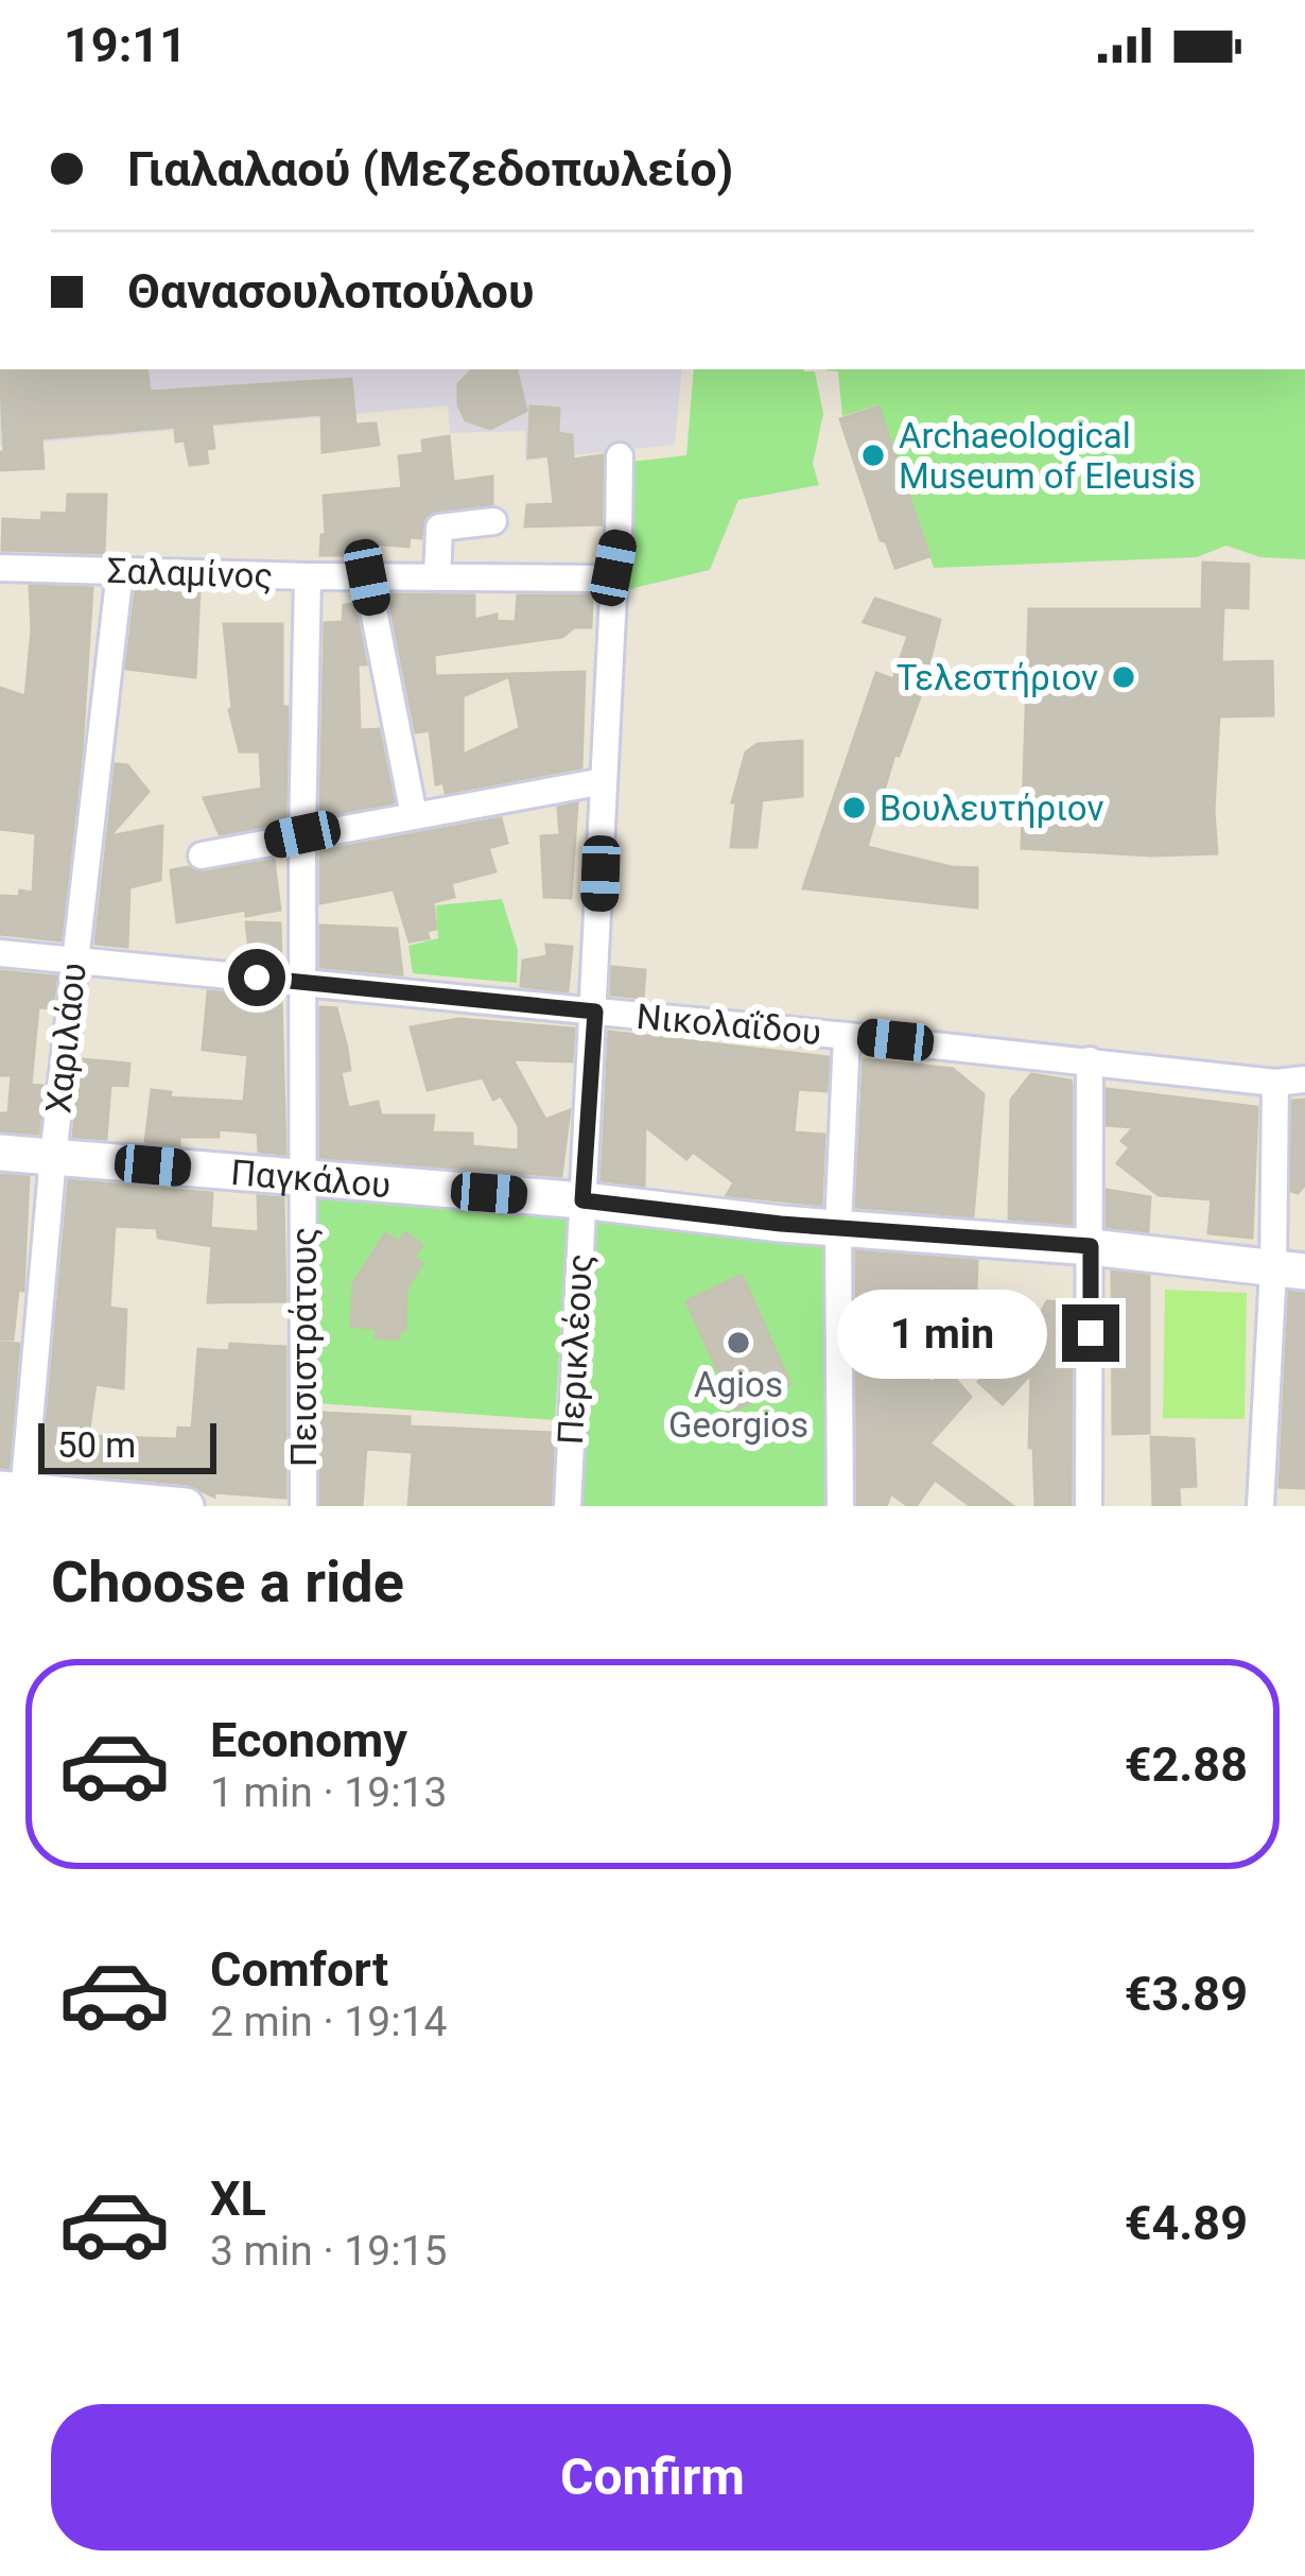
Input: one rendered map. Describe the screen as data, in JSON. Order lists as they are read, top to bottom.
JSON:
{
  "streets": {
    "main road": ["Παγκάλου"],
    "street": [
      "Σαλαμίνος",
      "Νικολαΐδου",
      "Χαριλάου",
      "Πεισιστράτους",
      "Περικλέους"
    ]
  },
  "crossings": [
    ["Σαλαμίνος", "Χαριλάου"],
    ["Σαλαμίνος", "Πεισιστράτους"],
    ["Σαλαμίνος", "Περικλέους"],
    ["Νικολαΐδου", "Χαριλάου"],
    ["Νικολαΐδου", "Πεισιστράτους"],
    ["Νικολαΐδου", "Περικλέους"],
    ["Χαριλάου", "Παγκάλου"],
    ["Παγκάλου", "Πεισιστράτους"],
    ["Παγκάλου", "Περικλέους"]
  ],
  "places": [
    "Archaeological Museum of Eleusis",
    "Τελεστήριον",
    "Βουλευτήριον",
    "Agios Georgios"
  ],
  "scale_bar": "50 m",
  "page": {
    "status": "19:11",
    "banner": ["Γιαλαλαού (Μεζεδοπωλείο)", "Θανασουλοπούλου"],
    "bubble": "1 min",
    "scale": "50 m",
    "heading": "Choose a ride",
    "list": [
      {
        "name": "Economy",
        "note": "1 min · 19:13",
        "value": "€2.88"
      },
      {
        "name": "Comfort",
        "note": "2 min · 19:14",
        "value": "€3.89"
      },
      {
        "name": "XL",
        "note": "3 min · 19:15",
        "value": "€4.89"
      }
    ],
    "buttons": "Confirm"
  }
}
